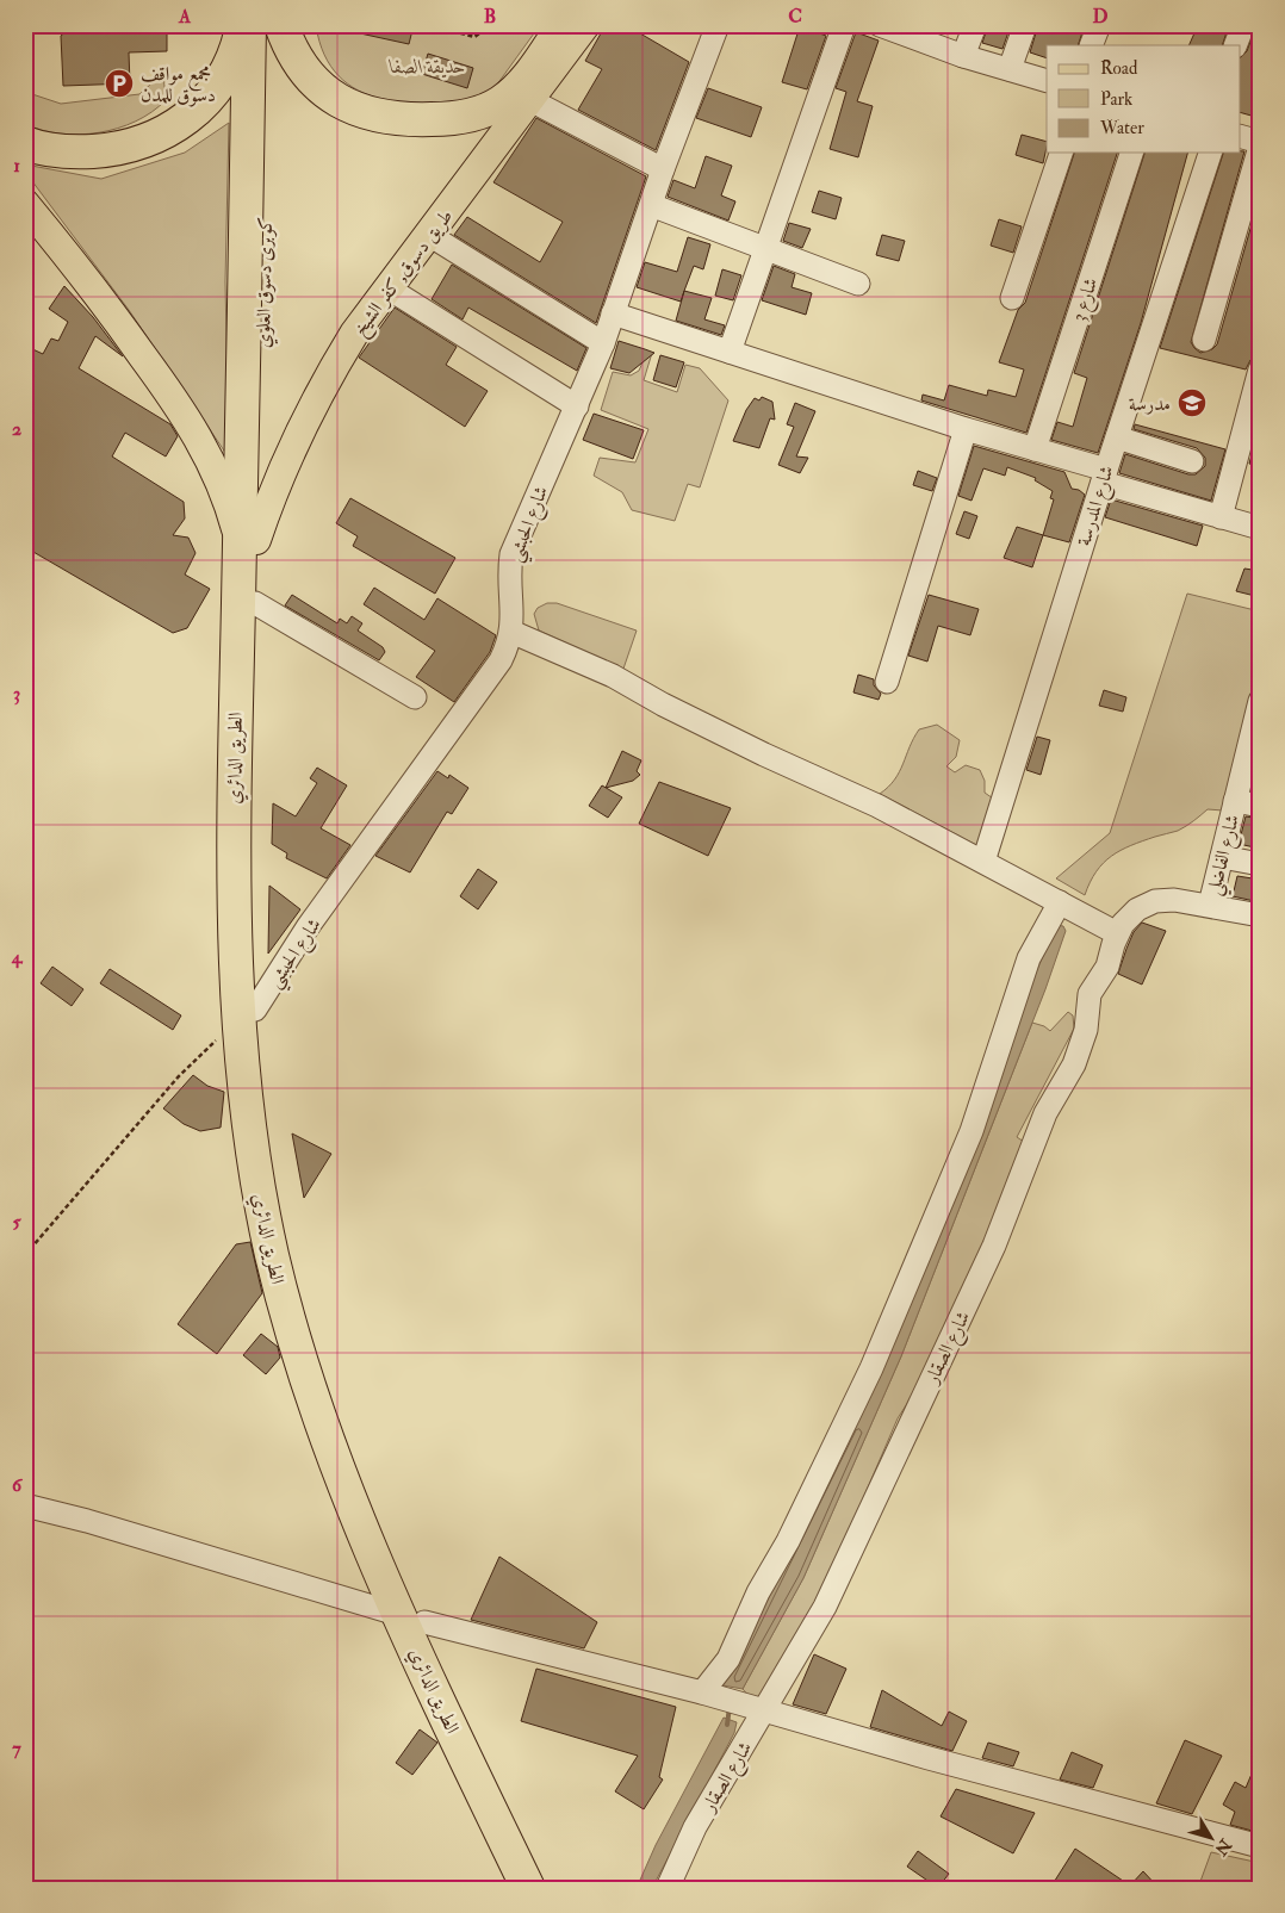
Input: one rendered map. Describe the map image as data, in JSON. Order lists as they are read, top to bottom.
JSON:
{
  "streets": {
    "highway": ["كوبرى دسوق العلوي", "الطريق الدائري"],
    "main road": ["طريق دسوق, كفر الشيخ"],
    "street": [
      "شارع 3",
      "شارع المدرسة",
      "شارع الحبشي",
      "شارع الفاضلي",
      "شارع الصقار"
    ]
  },
  "crossings": [
    ["طريق دسوق, كفر الشيخ", "كوبرى دسوق العلوي"],
    ["طريق دسوق, كفر الشيخ", "الطريق الدائري"],
    ["كوبرى دسوق العلوي", "الطريق الدائري"],
    ["شارع الحبشي", "الطريق الدائري"],
    ["شارع الفاضلي", "شارع الصقار"]
  ],
  "parks": ["حديقة الصفا"],
  "places": {
    "parking": ["مجمع مواقف دسوق للمدن"],
    "school or university": ["مدرسة"]
  },
  "legend": ["Road", "Park", "Water"],
  "north": "bottom right",
  "grid": {
    "columns": [
      "A",
      "B",
      "C",
      "D"
    ],
    "rows": [
      "1",
      "2",
      "3",
      "4",
      "5",
      "6",
      "7"
    ]
  }
}
